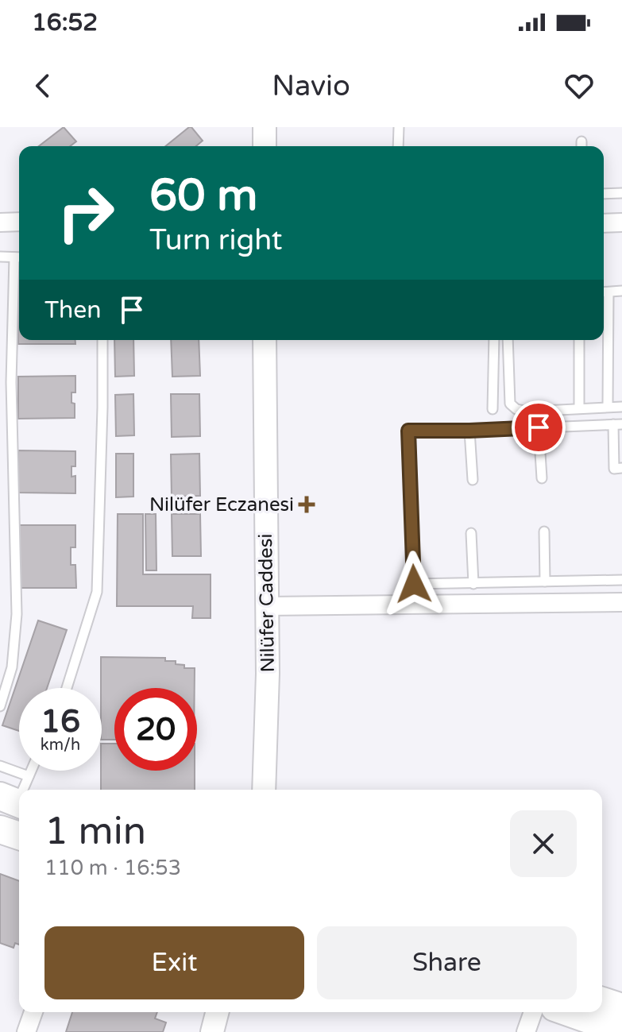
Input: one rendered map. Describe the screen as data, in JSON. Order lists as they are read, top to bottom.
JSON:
{
  "streets": {
    "street": ["Nilüfer Caddesi"]
  },
  "places": {
    "health": ["Nilüfer Eczanesi"]
  },
  "page": {
    "status": "16:52",
    "header": "Navio",
    "turn": ["60 m", "Turn right"],
    "then": "Then",
    "speed": "16 km/h",
    "limit": "20",
    "heading": ["1 min", "110 m · 16:53"],
    "buttons": ["Exit", "Share"]
  }
}
